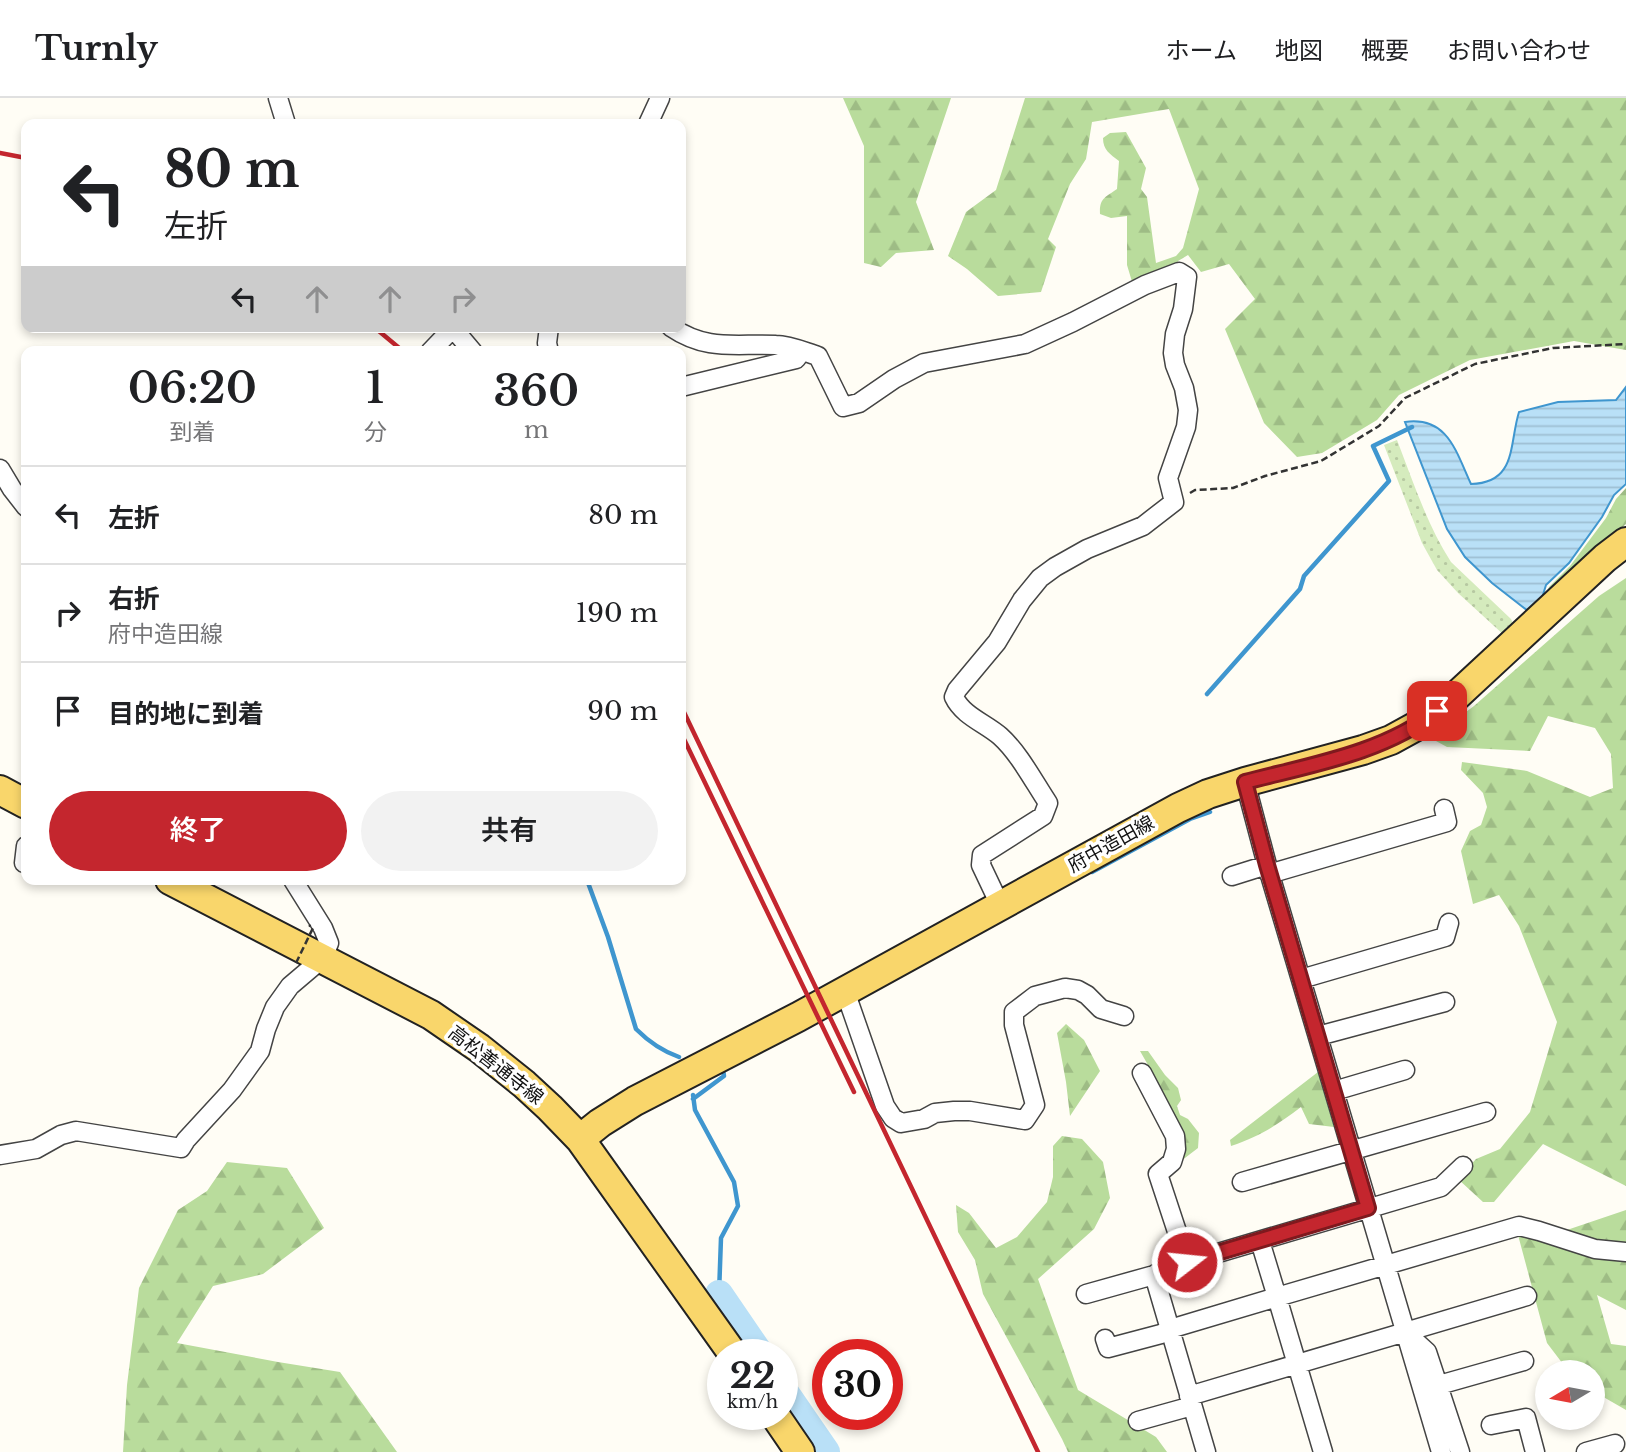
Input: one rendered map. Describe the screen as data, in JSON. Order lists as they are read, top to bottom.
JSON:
{
  "streets": {
    "main road": ["府中造田線", "高松善通寺線"]
  },
  "crossings": [
    ["府中造田線", "高松善通寺線"]
  ],
  "north": "left",
  "page": {
    "header": "Turnly",
    "nav": [
      "ホーム",
      "地図",
      "概要",
      "お問い合わせ"
    ],
    "turn": ["80 m", "左折"],
    "eta": [
      "06:20",
      "到着",
      "1",
      "分",
      "360",
      "m"
    ],
    "list": [
      {
        "name": "左折",
        "value": "80 m"
      },
      {
        "name": "右折",
        "note": "府中造田線",
        "value": "190 m"
      },
      {
        "name": "目的地に到着",
        "value": "90 m"
      }
    ],
    "buttons": ["終了", "共有"],
    "speed": "22 km/h",
    "limit": "30"
  }
}
